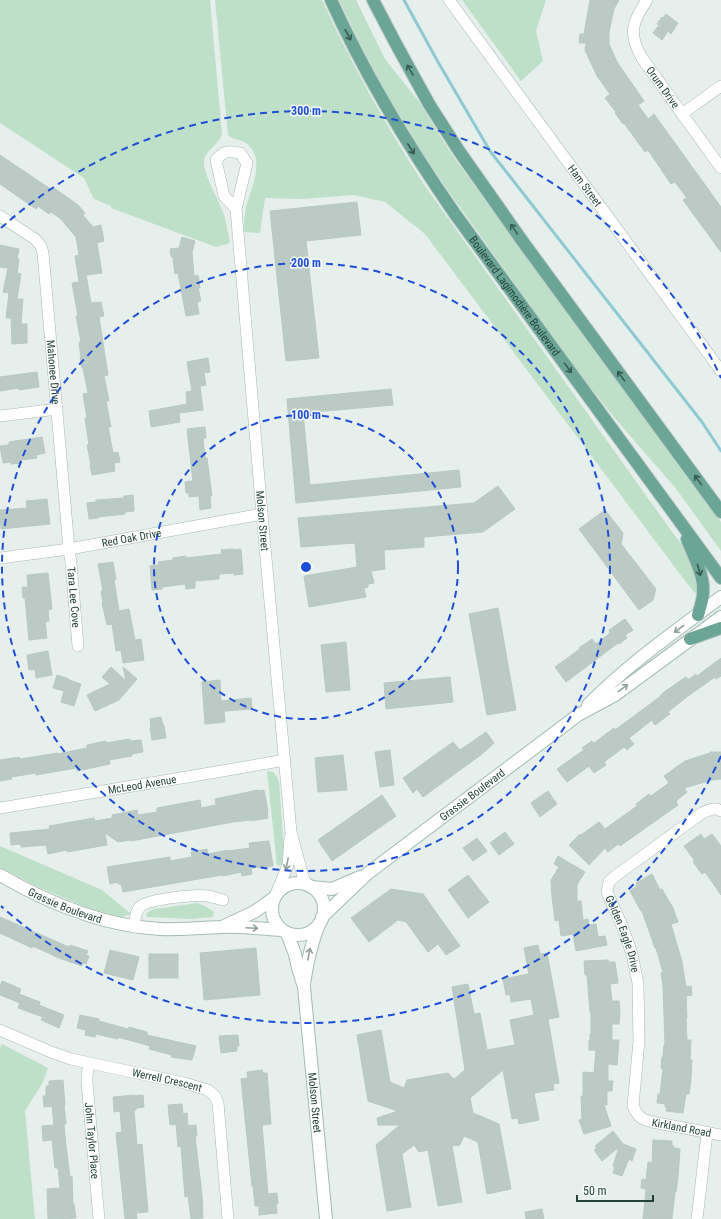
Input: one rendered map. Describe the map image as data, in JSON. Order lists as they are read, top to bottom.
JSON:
{
  "streets": {
    "main road": ["Boulevard Lagimodière Boulevard"],
    "street": [
      "Orum Drive",
      "Ham Street",
      "Mahonee Drive",
      "Molson Street",
      "Red Oak Drive",
      "Tara Lee Cove",
      "McLeod Avenue",
      "Grassie Boulevard",
      "Golden Eagle Drive",
      "Werrell Crescent",
      "Kirkland Road",
      "John Taylor Place"
    ]
  },
  "crossings": [
    ["Mahonee Drive", "Red Oak Drive"],
    ["Mahonee Drive", "Tara Lee Cove"],
    ["Molson Street", "Red Oak Drive"],
    ["Molson Street", "McLeod Avenue"],
    ["Molson Street", "Grassie Boulevard"],
    ["Red Oak Drive", "Tara Lee Cove"],
    ["Golden Eagle Drive", "Kirkland Road"],
    ["Werrell Crescent", "John Taylor Place"]
  ],
  "scale_bar": "50 m",
  "rings": ["300 m", "200 m", "100 m"]
}
